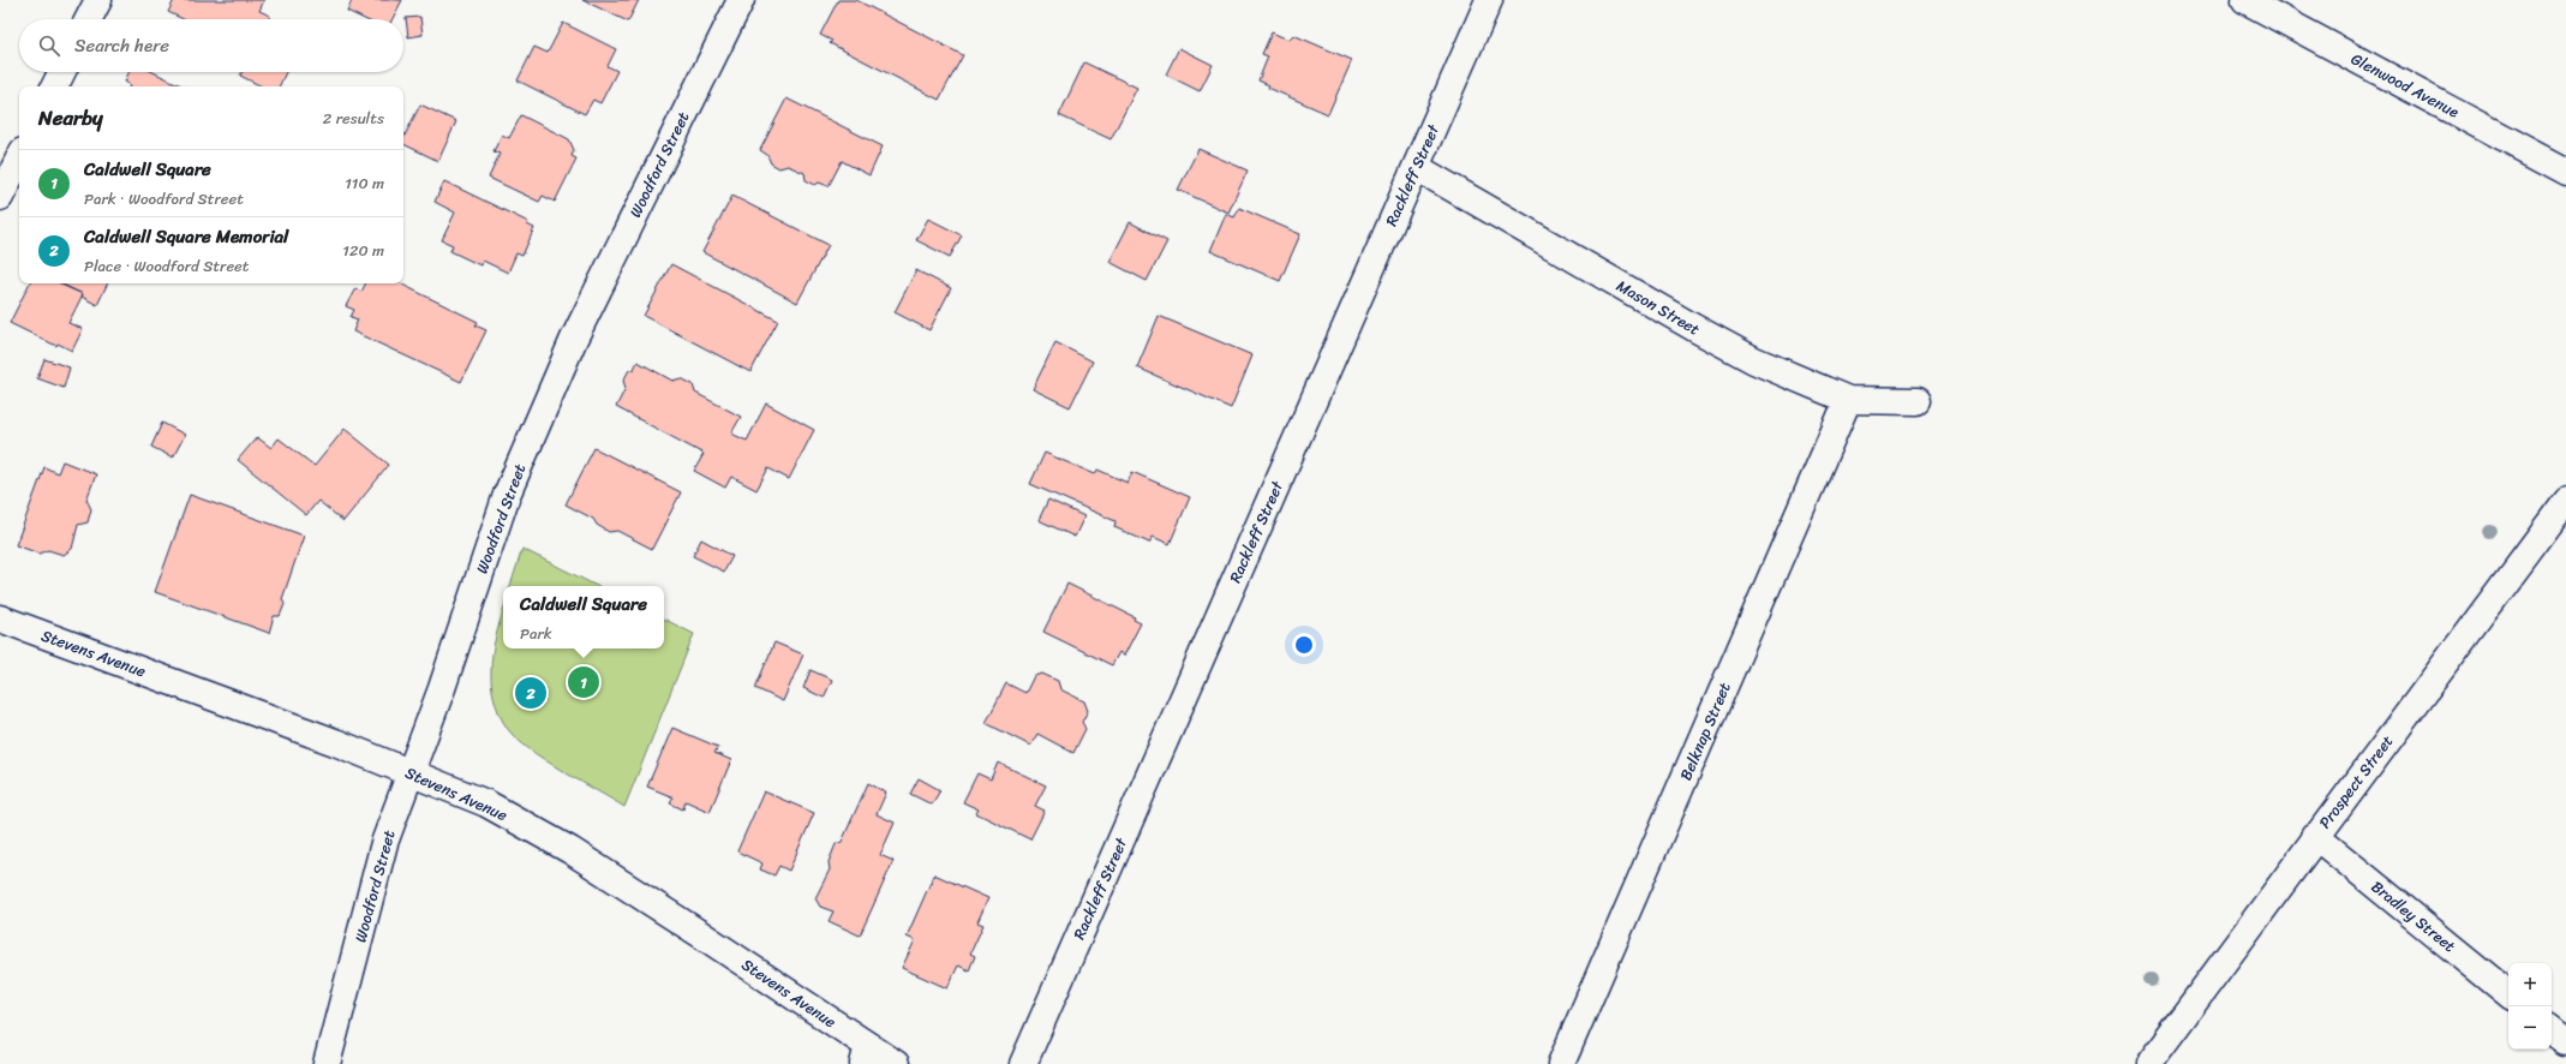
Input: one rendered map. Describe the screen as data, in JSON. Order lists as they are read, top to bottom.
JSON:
{
  "streets": {
    "street": [
      "Glenwood Avenue",
      "Woodford Street",
      "Rackleff Street",
      "Mason Street",
      "Stevens Avenue",
      "Belknap Street",
      "Prospect Street",
      "Bradley Street"
    ]
  },
  "crossings": [
    ["Woodford Street", "Stevens Avenue"],
    ["Rackleff Street", "Mason Street"],
    ["Mason Street", "Belknap Street"],
    ["Prospect Street", "Bradley Street"]
  ],
  "page": {
    "search": "Search here",
    "heading": ["Nearby", "2 results"],
    "list": [
      {
        "mark": "1",
        "name": "Caldwell Square",
        "note": "Park · Woodford Street",
        "value": "110 m"
      },
      {
        "mark": "2",
        "name": "Caldwell Square Memorial",
        "note": "Place · Woodford Street",
        "value": "120 m"
      }
    ],
    "popup": ["Caldwell Square", "Park"],
    "pins": ["1", "2"],
    "map_buttons": ["+", "−"]
  }
}
